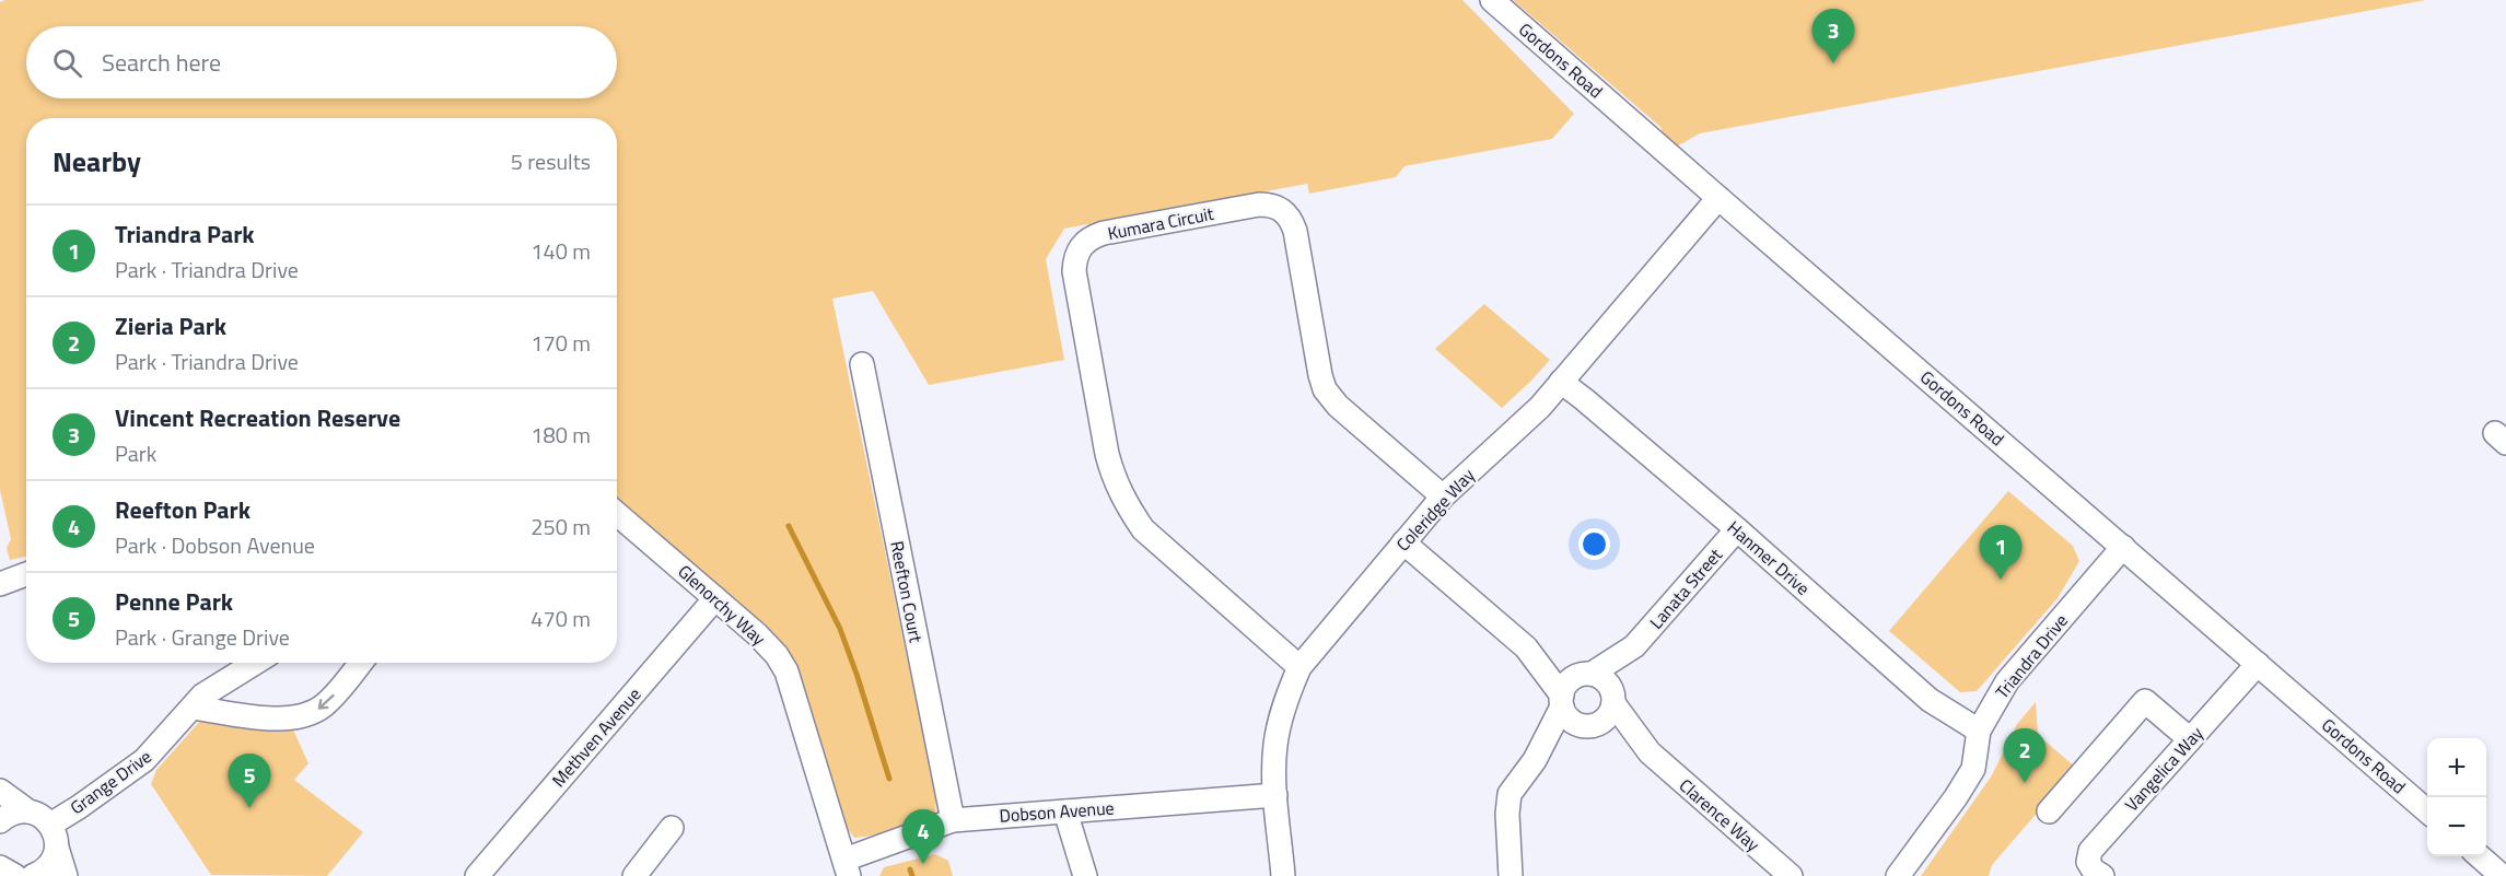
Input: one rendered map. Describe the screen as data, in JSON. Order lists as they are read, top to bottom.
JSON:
{
  "streets": {
    "street": [
      "Gordons Road",
      "Kumara Circuit",
      "Coleridge Way",
      "Hanmer Drive",
      "Lanata Street",
      "Reefton Court",
      "Glenorchy Way",
      "Triandra Drive",
      "Methven Avenue",
      "Vangelica Way",
      "Grange Drive",
      "Dobson Avenue",
      "Clarence Way"
    ]
  },
  "crossings": [
    ["Gordons Road", "Coleridge Way"],
    ["Gordons Road", "Triandra Drive"],
    ["Gordons Road", "Vangelica Way"],
    ["Kumara Circuit", "Coleridge Way"],
    ["Coleridge Way", "Hanmer Drive"],
    ["Coleridge Way", "Dobson Avenue"],
    ["Hanmer Drive", "Lanata Street"],
    ["Hanmer Drive", "Triandra Drive"],
    ["Lanata Street", "Clarence Way"],
    ["Reefton Court", "Dobson Avenue"],
    ["Glenorchy Way", "Methven Avenue"],
    ["Glenorchy Way", "Dobson Avenue"]
  ],
  "page": {
    "pins": [
      "3",
      "1",
      "2",
      "5",
      "4"
    ],
    "search": "Search here",
    "heading": ["Nearby", "5 results"],
    "list": [
      {
        "mark": "1",
        "name": "Triandra Park",
        "note": "Park · Triandra Drive",
        "value": "140 m"
      },
      {
        "mark": "2",
        "name": "Zieria Park",
        "note": "Park · Triandra Drive",
        "value": "170 m"
      },
      {
        "mark": "3",
        "name": "Vincent Recreation Reserve",
        "note": "Park",
        "value": "180 m"
      },
      {
        "mark": "4",
        "name": "Reefton Park",
        "note": "Park · Dobson Avenue",
        "value": "250 m"
      },
      {
        "mark": "5",
        "name": "Penne Park",
        "note": "Park · Grange Drive",
        "value": "470 m"
      }
    ],
    "map_buttons": ["+", "−"]
  }
}
